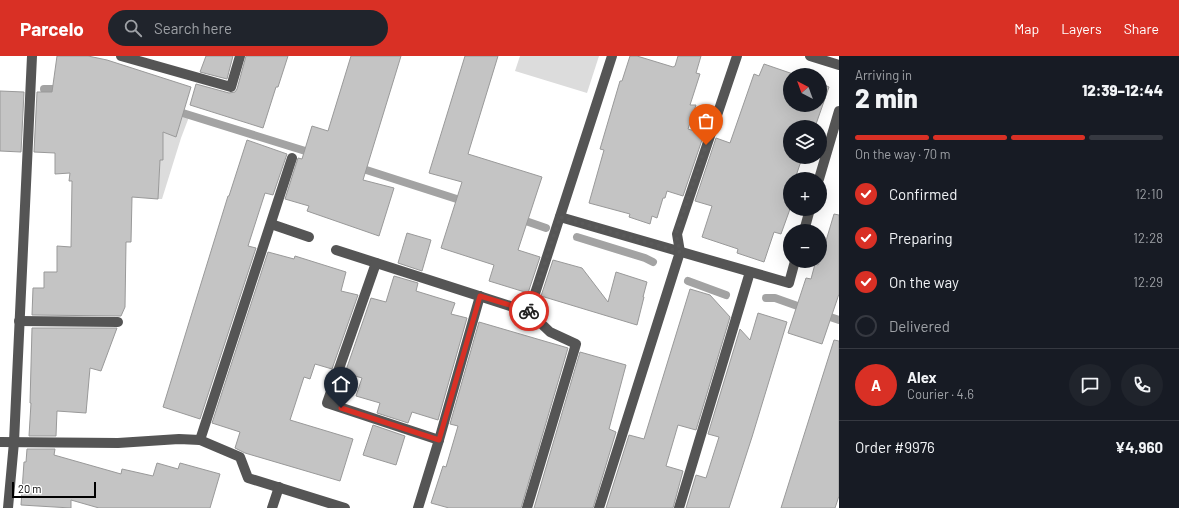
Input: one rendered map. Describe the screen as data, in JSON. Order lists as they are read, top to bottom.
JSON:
{
  "scale_bar": "20 m",
  "north": "top left",
  "page": {
    "header": "Parcelo",
    "search": "Search here",
    "nav": ["Map", "Layers", "Share"],
    "heading": ["2 min", "Arriving in", "12:39–12:44"],
    "panel": [
      "Alex",
      "Courier · 4.6",
      "Order #9976",
      "¥4,960"
    ],
    "map_buttons": ["+", "−"],
    "bar": "On the way · 70 m",
    "list": [
      ["Confirmed", "12:10"],
      ["Preparing", "12:28"],
      ["On the way", "12:29"],
      "Delivered"
    ],
    "round": "A",
    "scale": "20 m"
  }
}
